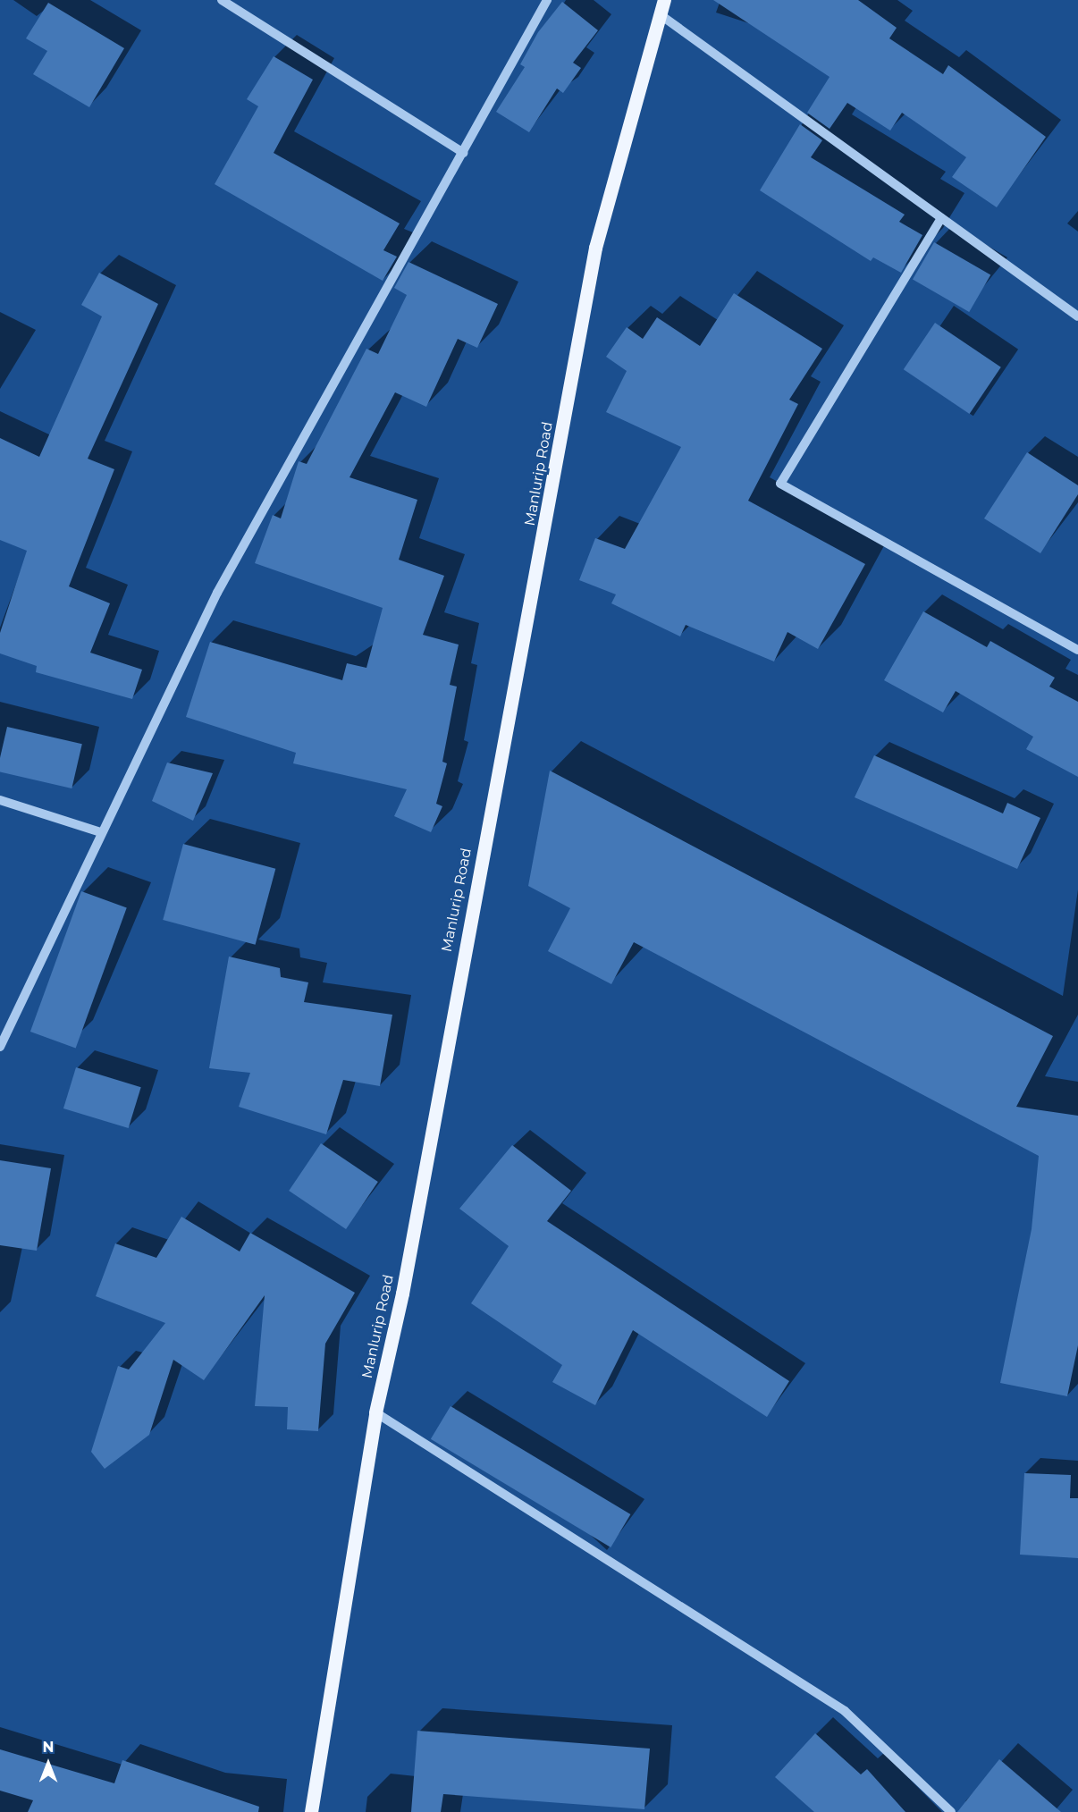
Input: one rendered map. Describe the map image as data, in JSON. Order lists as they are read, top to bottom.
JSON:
{
  "streets": {
    "main road": ["Manlurip Road"]
  },
  "north": "top"
}
